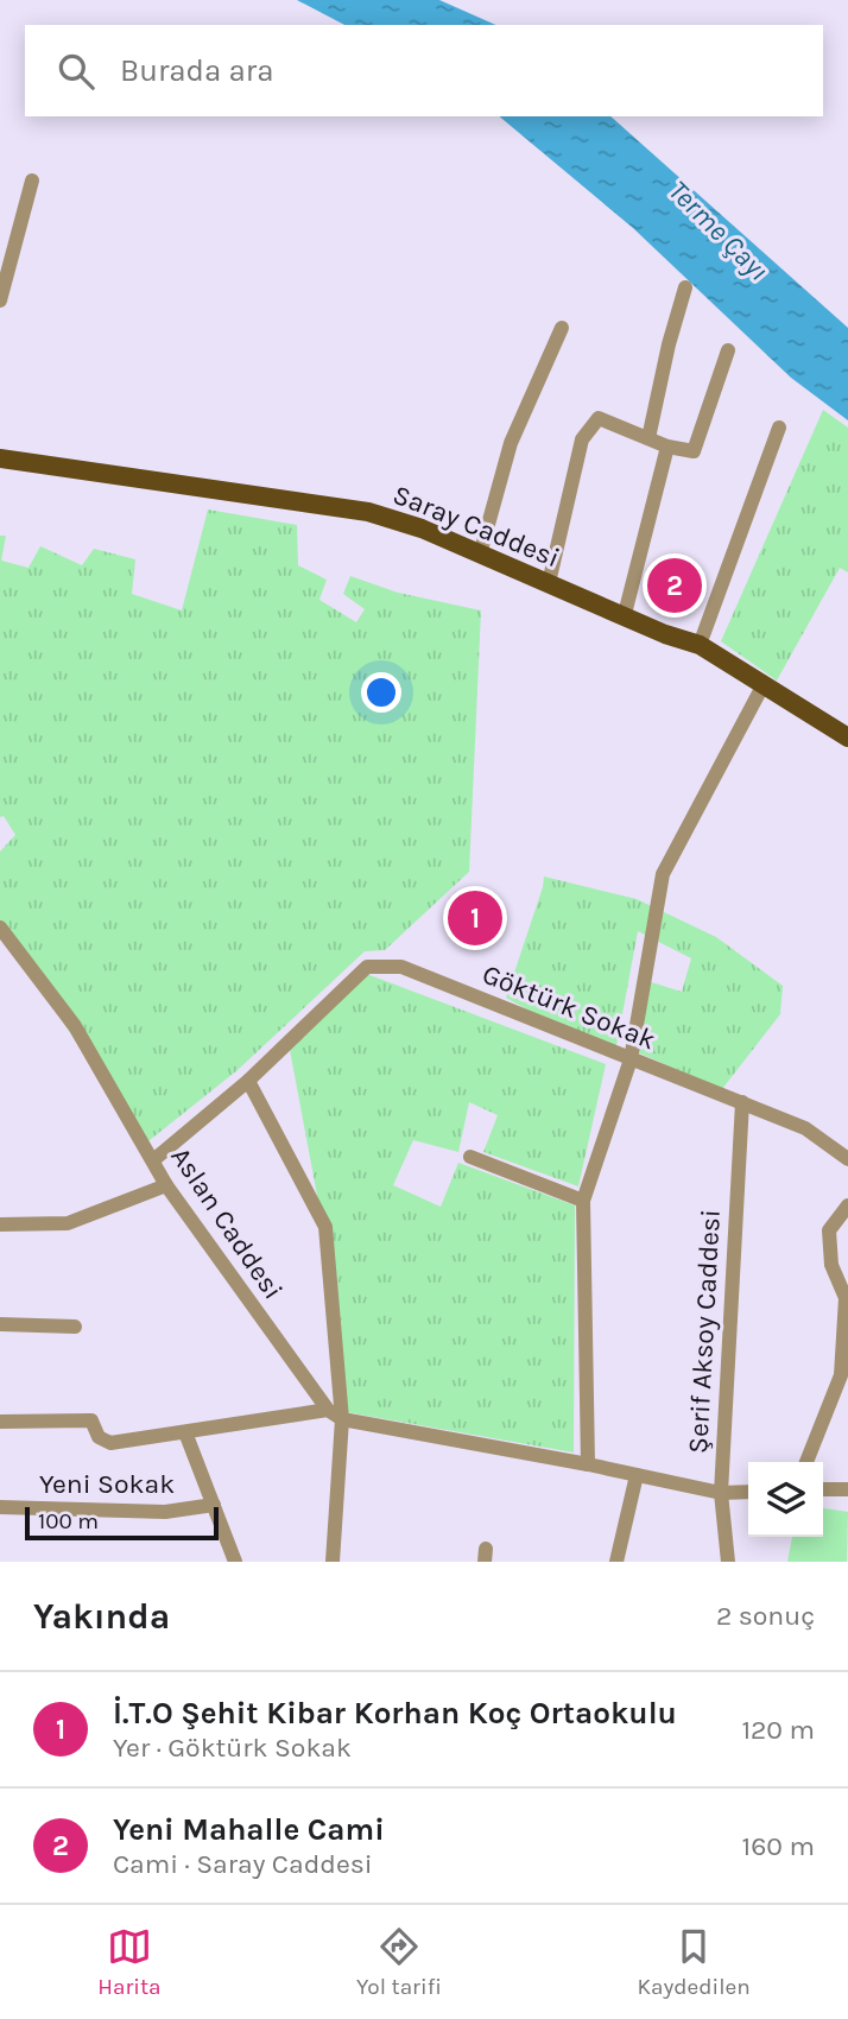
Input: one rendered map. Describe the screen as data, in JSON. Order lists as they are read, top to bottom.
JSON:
{
  "streets": {
    "main road": ["Saray Caddesi"],
    "street": [
      "Göktürk Sokak",
      "Aslan Caddesi",
      "Şerif Aksoy Caddesi",
      "Yeni Sokak"
    ]
  },
  "crossings": [
    ["Göktürk Sokak", "Aslan Caddesi"],
    ["Göktürk Sokak", "Şerif Aksoy Caddesi"]
  ],
  "water": ["Terme Çayı"],
  "scale_bar": "100 m",
  "page": {
    "search": "Burada ara",
    "pins": ["2", "1"],
    "scale": "100 m",
    "heading": ["Yakında", "2 sonuç"],
    "list": [
      {
        "mark": "1",
        "name": "İ.T.O Şehit Kibar Korhan Koç Ortaokulu",
        "note": "Yer · Göktürk Sokak",
        "value": "120 m"
      },
      {
        "mark": "2",
        "name": "Yeni Mahalle Cami",
        "note": "Cami · Saray Caddesi",
        "value": "160 m"
      }
    ],
    "nav": ["Harita", "Yol tarifi", "Kaydedilen"]
  }
}
